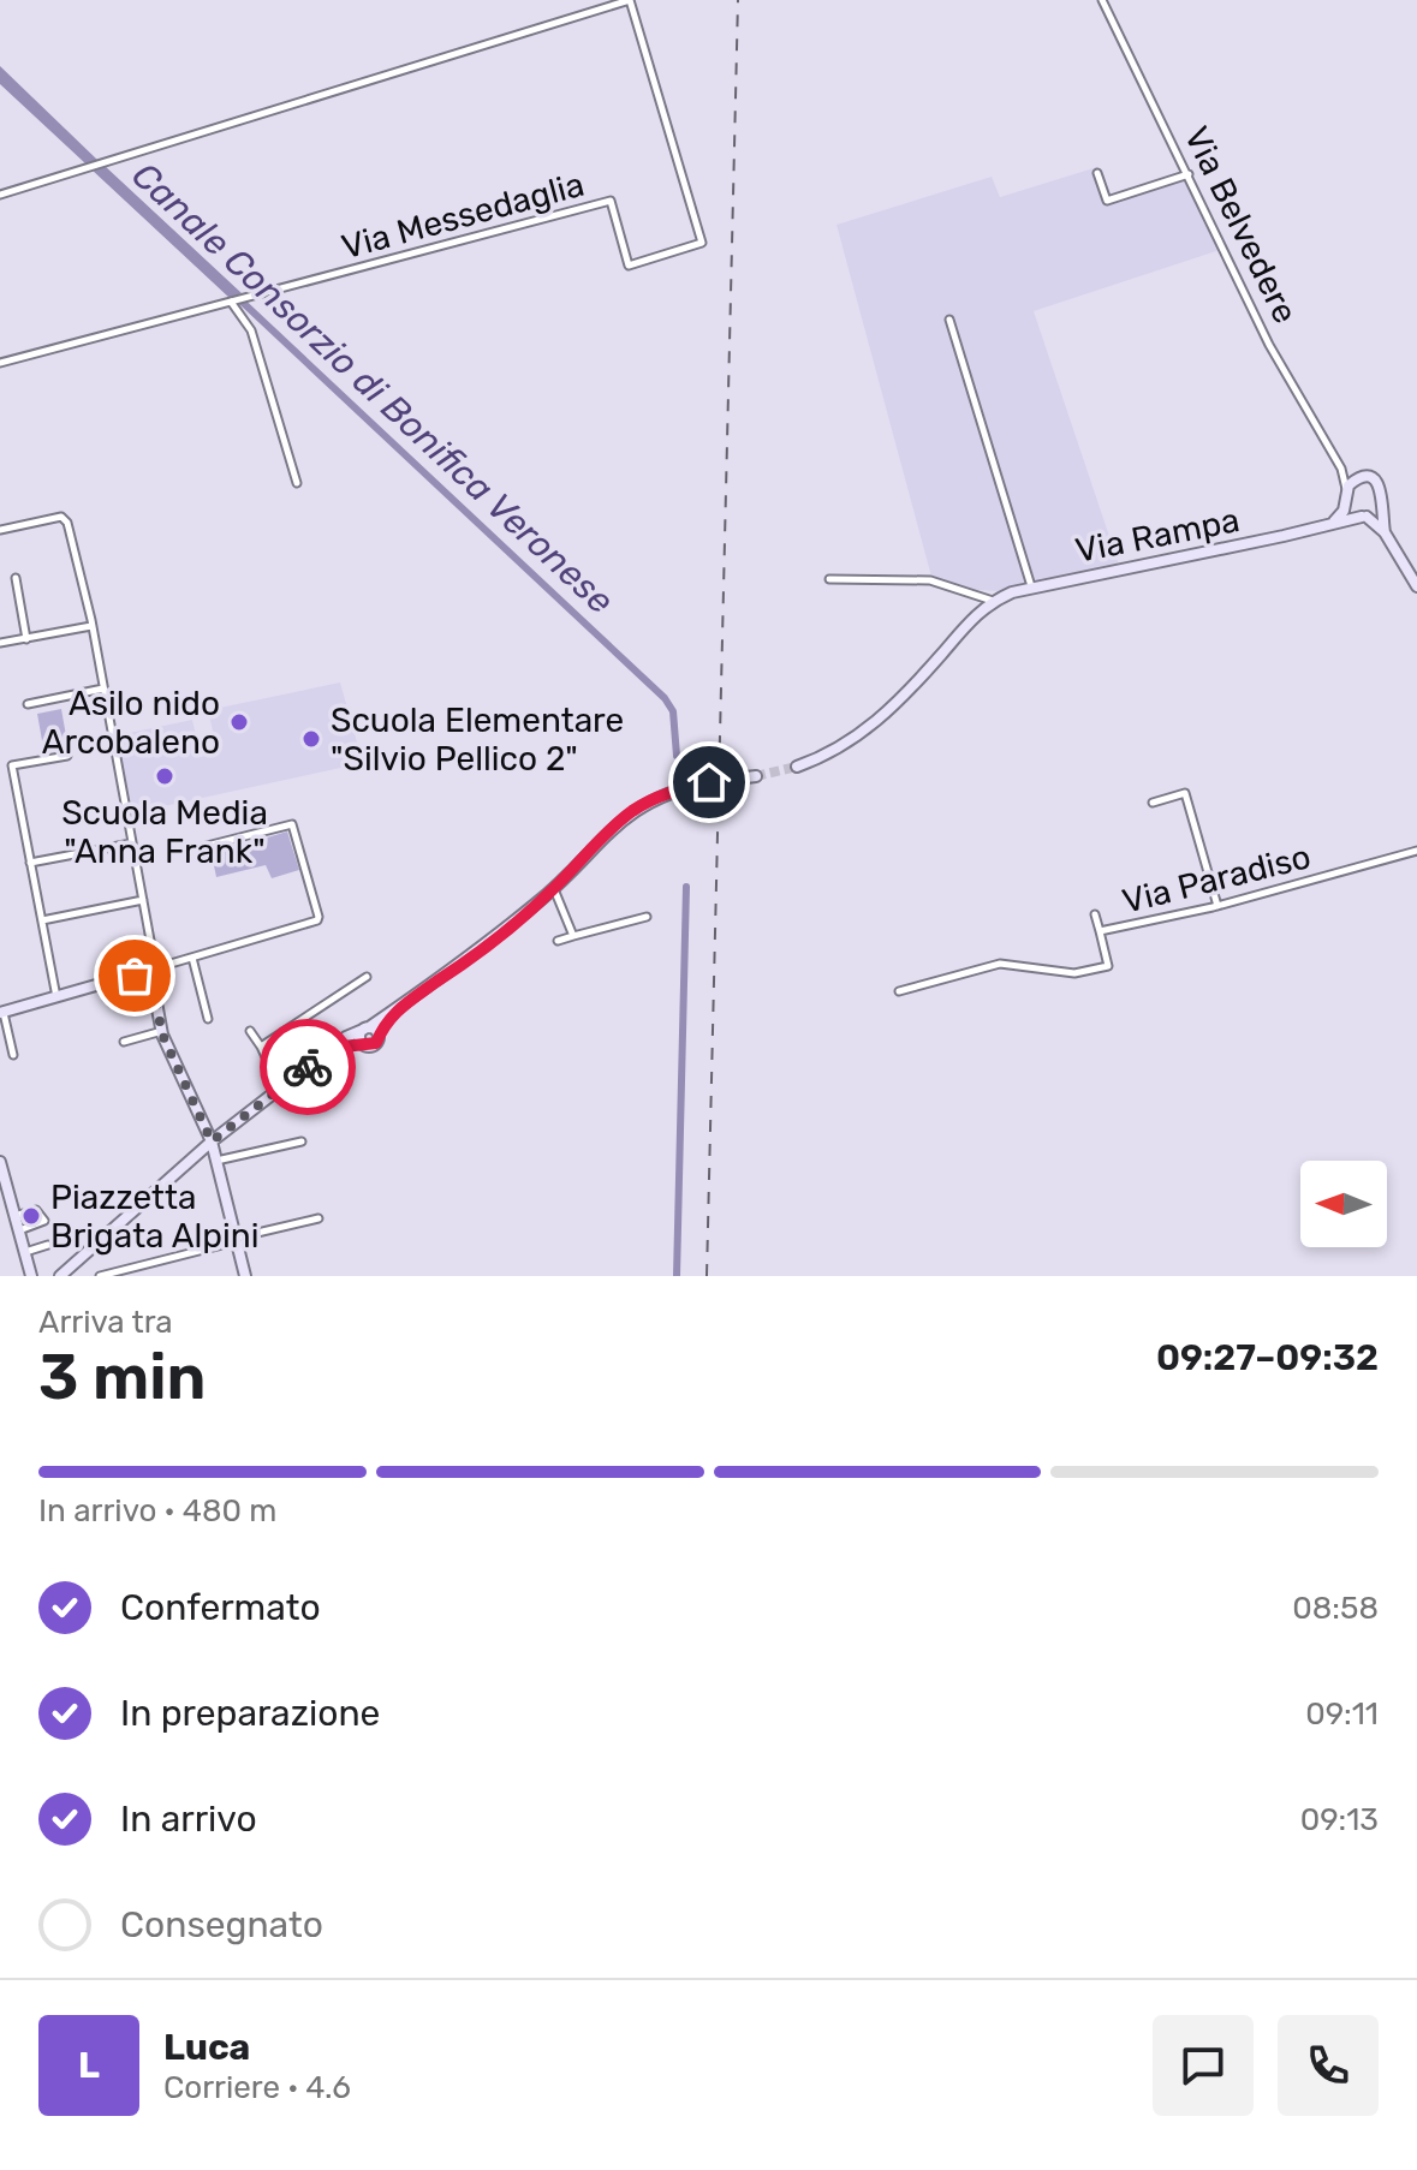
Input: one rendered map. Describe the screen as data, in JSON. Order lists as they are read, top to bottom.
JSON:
{
  "streets": {
    "street": [
      "Via Messedaglia",
      "Via Belvedere",
      "Via Rampa",
      "Via Paradiso"
    ]
  },
  "crossings": [
    ["Via Belvedere", "Via Rampa"]
  ],
  "water": ["Canale Consorzio di Bonifica Veronese"],
  "places": [
    "Asilo nido Arcobaleno",
    "Scuola Elementare \"Silvio Pellico 2\"",
    "Scuola Media \"Anna Frank\"",
    "Piazzetta Brigata Alpini"
  ],
  "north": "left",
  "page": {
    "heading": ["3 min", "Arriva tra", "09:27–09:32"],
    "panel": ["Luca", "Corriere · 4.6"],
    "bar": "In arrivo · 480 m",
    "list": [
      ["Confermato", "08:58"],
      ["In preparazione", "09:11"],
      ["In arrivo", "09:13"],
      "Consegnato"
    ],
    "round": "L"
  }
}
